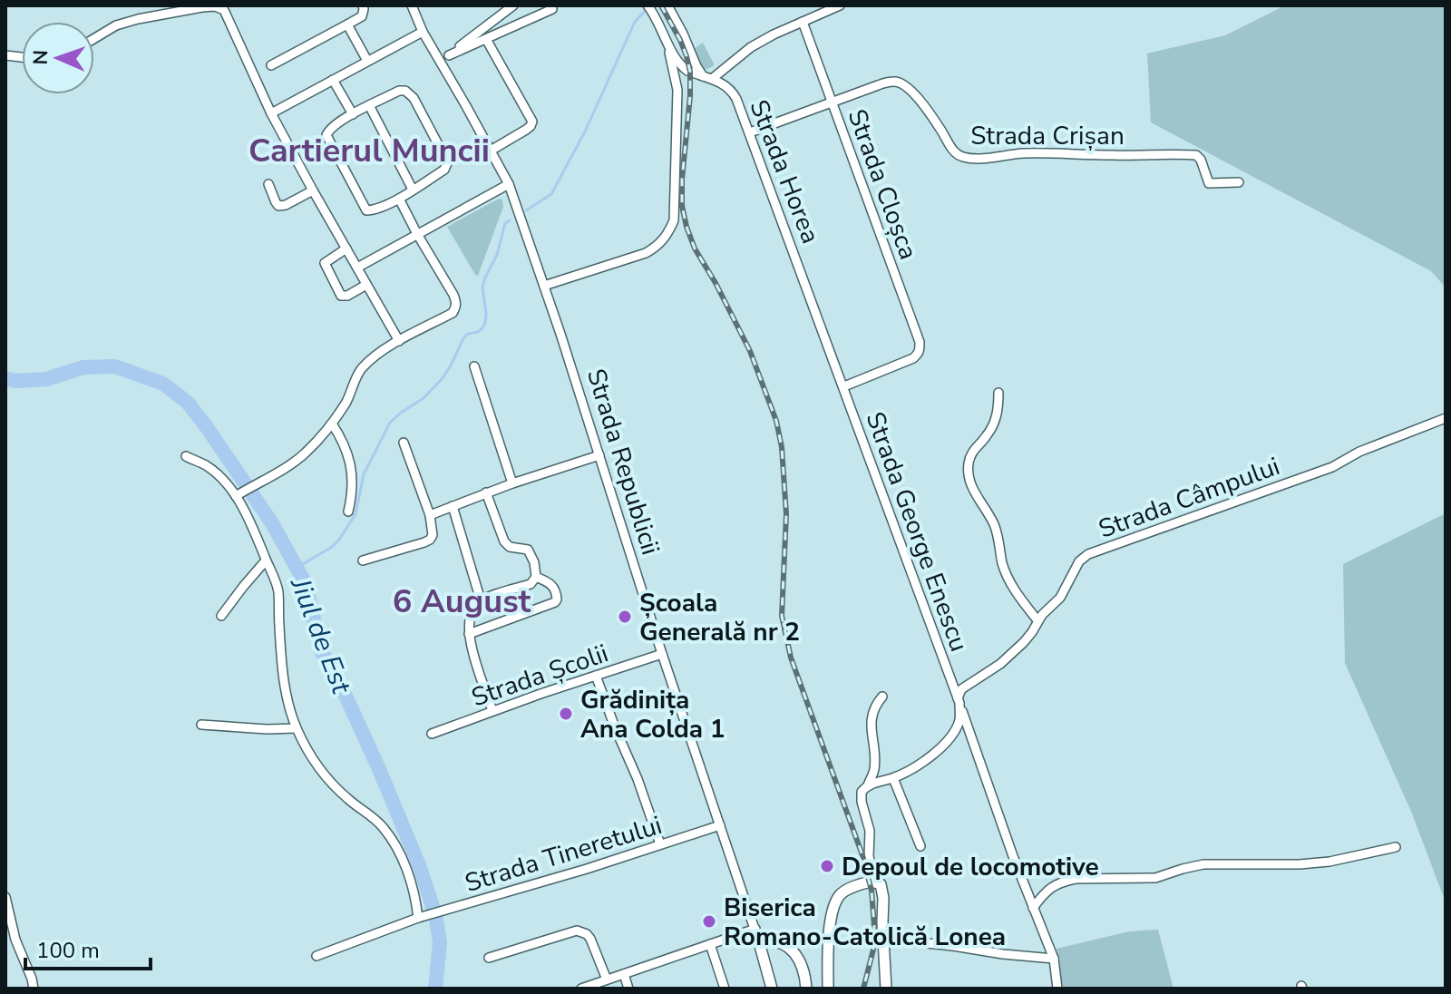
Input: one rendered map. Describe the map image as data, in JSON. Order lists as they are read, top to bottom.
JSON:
{
  "streets": {
    "main road": ["Strada Republicii"],
    "street": [
      "Strada Crișan",
      "Strada Horea",
      "Strada Cloșca",
      "Strada Câmpului",
      "Strada George Enescu",
      "Strada Școlii",
      "Strada Tineretului"
    ]
  },
  "crossings": [
    ["Strada Crișan", "Strada Horea"],
    ["Strada Crișan", "Strada Cloșca"],
    ["Strada Horea", "Strada Cloșca"],
    ["Strada Horea", "Strada George Enescu"],
    ["Strada Cloșca", "Strada George Enescu"],
    ["Strada Republicii", "Strada Școlii"],
    ["Strada Republicii", "Strada Tineretului"],
    ["Strada Câmpului", "Strada George Enescu"]
  ],
  "districts": ["Cartierul Muncii", "6 August"],
  "water": ["Jiul de Est"],
  "places": [
    "Școala Generală nr 2",
    "Grădinița Ana Colda 1",
    "Depoul de locomotive",
    "Biserica Romano-Catolică Lonea"
  ],
  "scale_bar": "100 m",
  "north": "left"
}
